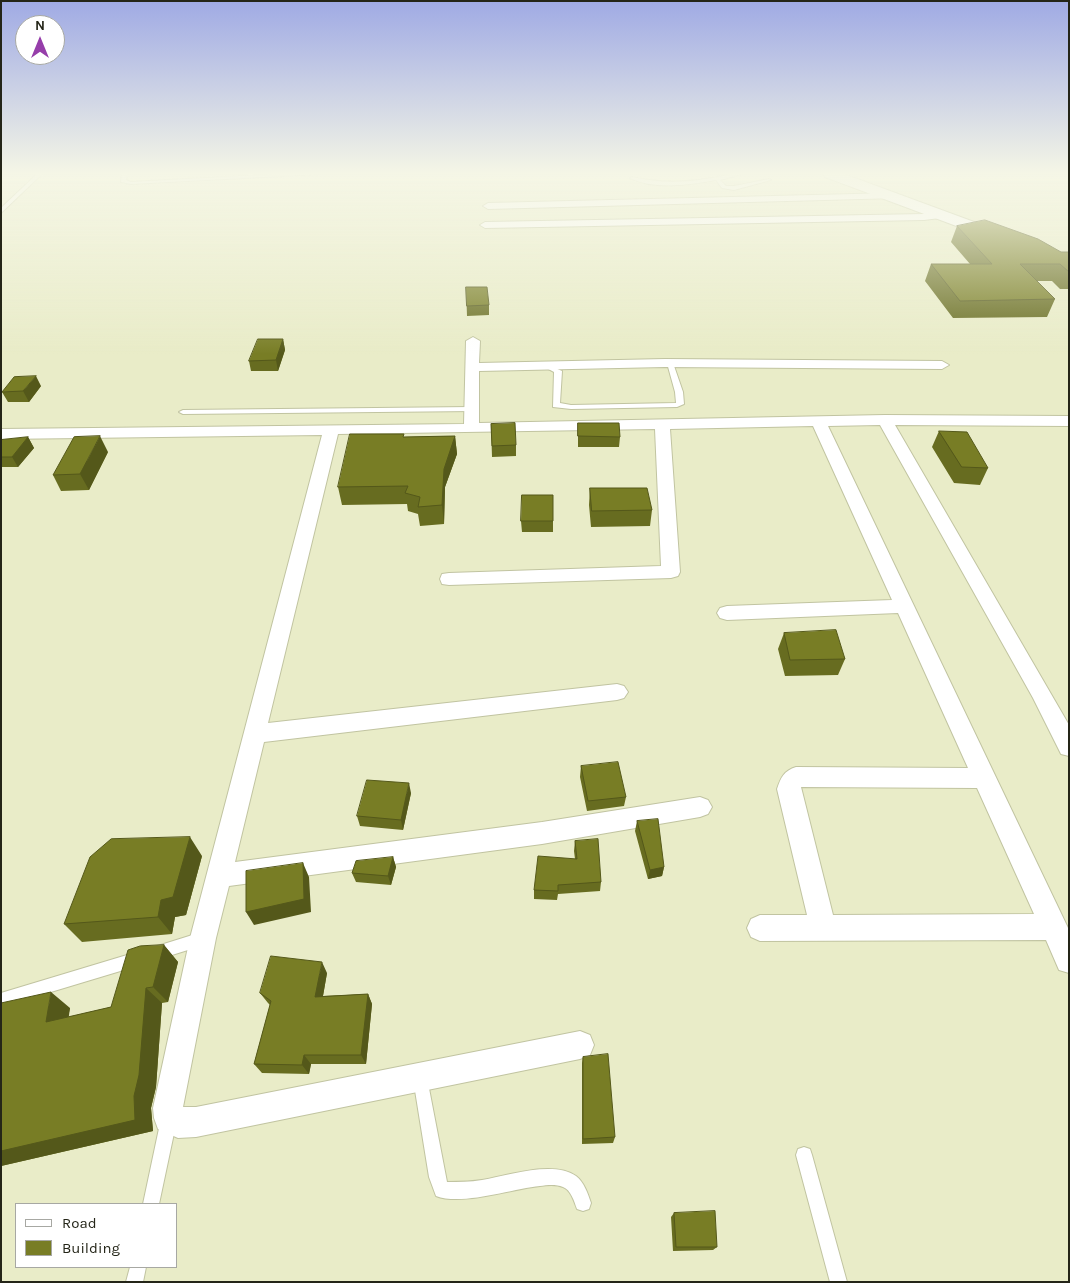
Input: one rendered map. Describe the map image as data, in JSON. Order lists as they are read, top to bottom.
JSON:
{
  "legend": ["Road", "Building"],
  "north": "top"
}
